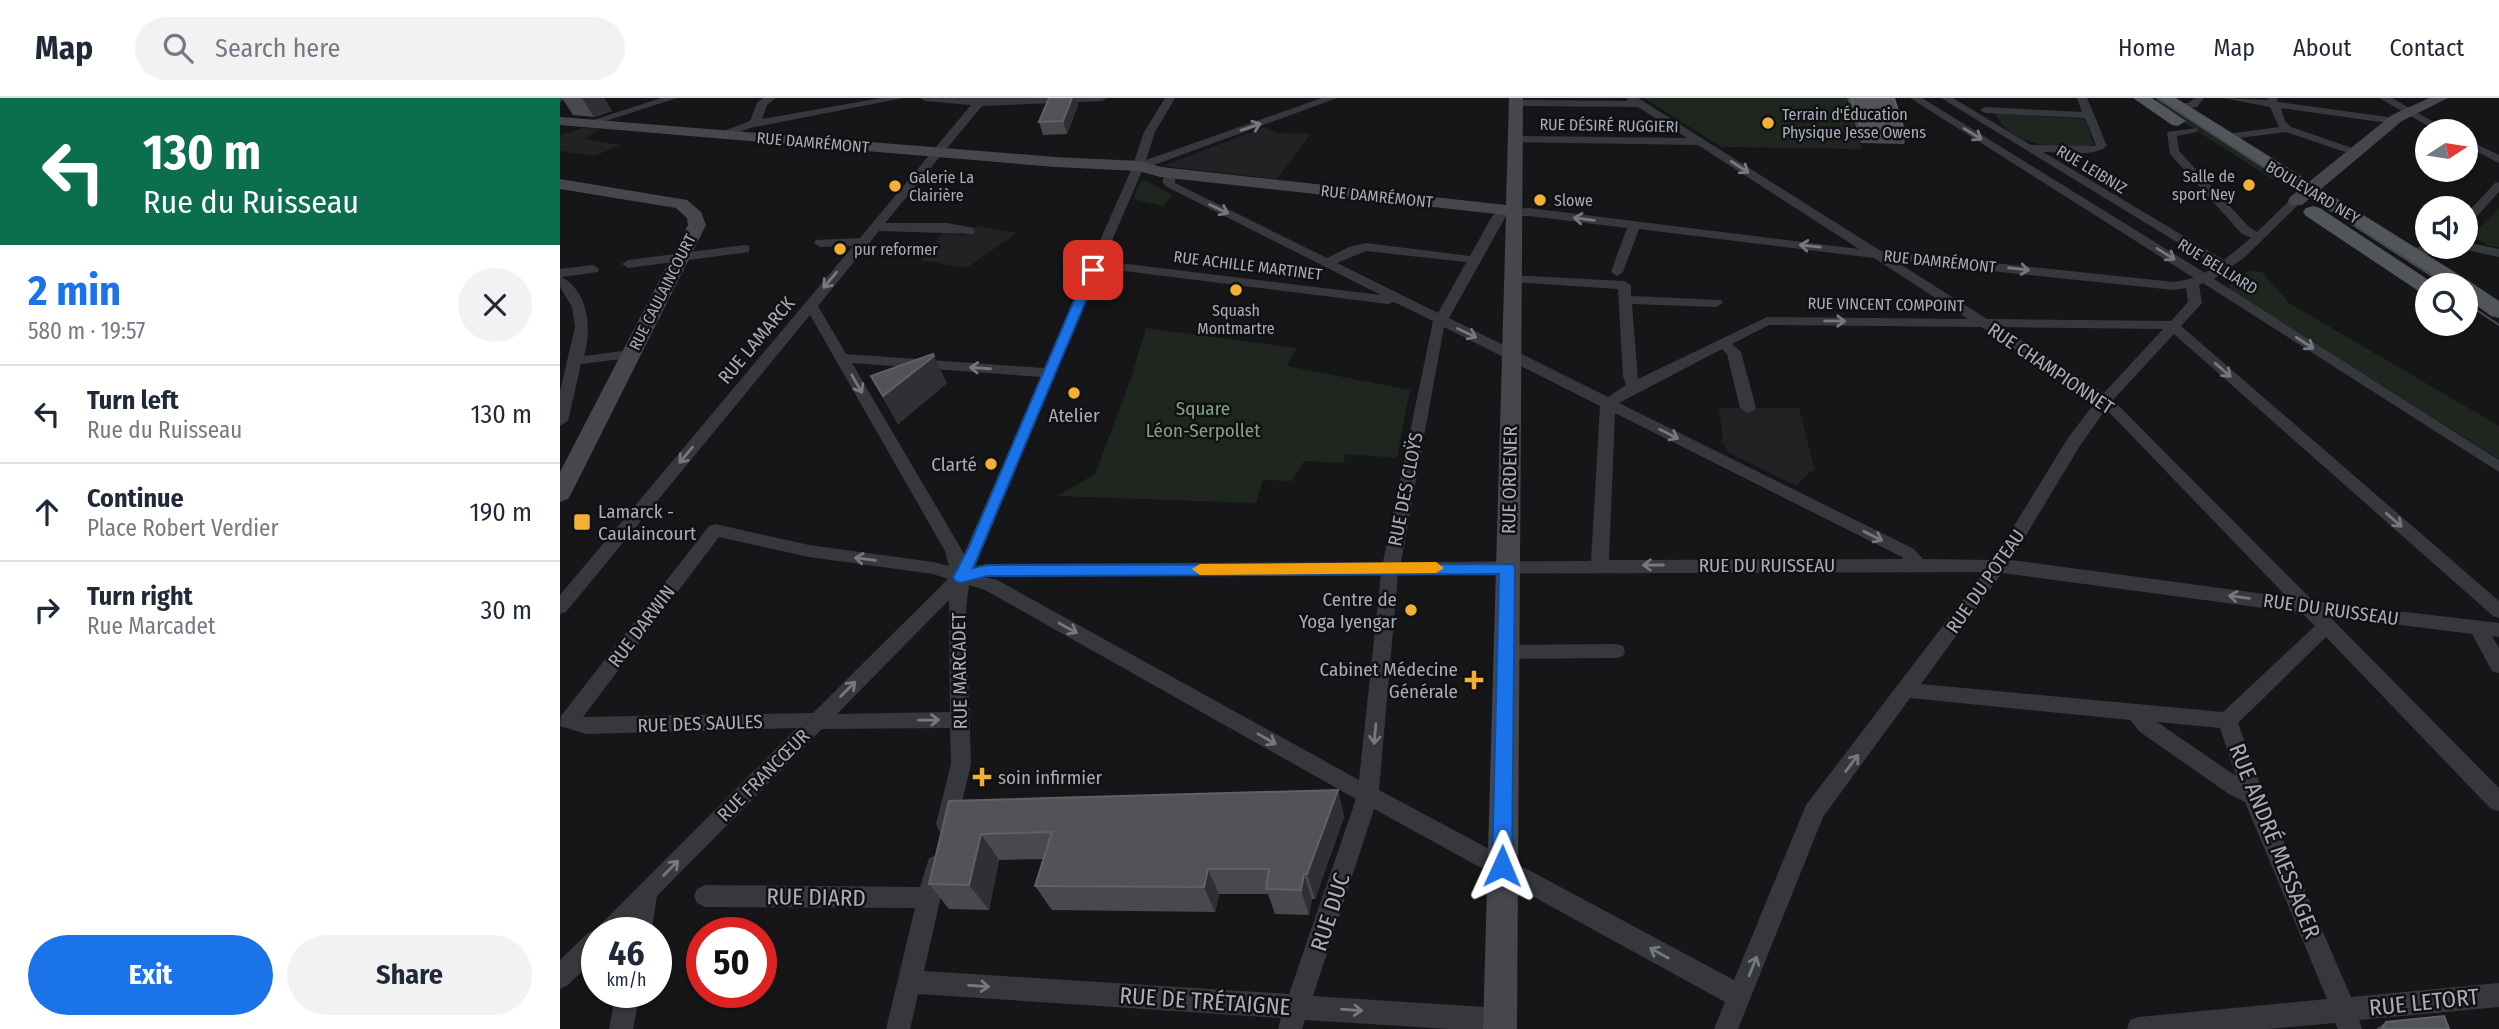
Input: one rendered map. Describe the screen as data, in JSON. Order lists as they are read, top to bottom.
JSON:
{
  "streets": {
    "main road": ["BOULEVARD NEY"],
    "street": [
      "RUE DÉSIRÉ RUGGIERI",
      "RUE DAMRÉMONT",
      "RUE LEIBNIZ",
      "RUE ACHILLE MARTINET",
      "RUE BELLIARD",
      "RUE CAULAINCOURT",
      "RUE VINCENT COMPOINT",
      "RUE LAMARCK",
      "RUE CHAMPIONNET",
      "RUE ORDENER",
      "RUE DES CLOŸS",
      "RUE DU RUISSEAU",
      "RUE DU POTEAU",
      "RUE DARWIN",
      "RUE MARCADET",
      "RUE DES SAULES",
      "RUE FRANCŒUR",
      "RUE ANDRÉ MESSAGER",
      "RUE DIARD",
      "RUE DUC",
      "RUE DE TRÉTAIGNE",
      "RUE LETORT"
    ]
  },
  "crossings": [
    ["RUE DÉSIRÉ RUGGIERI", "RUE CHAMPIONNET"],
    ["RUE DÉSIRÉ RUGGIERI", "RUE ORDENER"],
    ["RUE DAMRÉMONT", "RUE BELLIARD"],
    ["RUE DAMRÉMONT", "RUE LAMARCK"],
    ["RUE DAMRÉMONT", "RUE CHAMPIONNET"],
    ["RUE DAMRÉMONT", "RUE ORDENER"],
    ["RUE DAMRÉMONT", "RUE DES CLOŸS"],
    ["RUE DAMRÉMONT", "RUE DU POTEAU"],
    ["RUE DAMRÉMONT", "RUE MARCADET"],
    ["RUE ACHILLE MARTINET", "RUE MARCADET"],
    ["RUE BELLIARD", "RUE DU POTEAU"],
    ["RUE VINCENT COMPOINT", "RUE CHAMPIONNET"],
    ["RUE VINCENT COMPOINT", "RUE DU POTEAU"],
    ["RUE CHAMPIONNET", "RUE DU RUISSEAU"],
    ["RUE CHAMPIONNET", "RUE DU POTEAU"],
    ["RUE CHAMPIONNET", "RUE ANDRÉ MESSAGER"],
    ["RUE ORDENER", "RUE DES CLOŸS"],
    ["RUE ORDENER", "RUE DU RUISSEAU"],
    ["RUE ORDENER", "RUE DE TRÉTAIGNE"],
    ["RUE DES CLOŸS", "RUE DU RUISSEAU"],
    ["RUE DES CLOŸS", "RUE DUC"],
    ["RUE DU RUISSEAU", "RUE DU POTEAU"],
    ["RUE DU RUISSEAU", "RUE DARWIN"],
    ["RUE DU RUISSEAU", "RUE MARCADET"],
    ["RUE DU RUISSEAU", "RUE FRANCŒUR"],
    ["RUE DARWIN", "RUE MARCADET"],
    ["RUE DARWIN", "RUE DES SAULES"],
    ["RUE DARWIN", "RUE FRANCŒUR"],
    ["RUE MARCADET", "RUE DES SAULES"],
    ["RUE MARCADET", "RUE FRANCŒUR"],
    ["RUE MARCADET", "RUE DIARD"],
    ["RUE MARCADET", "RUE DE TRÉTAIGNE"],
    ["RUE DES SAULES", "RUE FRANCŒUR"],
    ["RUE ANDRÉ MESSAGER", "RUE LETORT"],
    ["RUE DUC", "RUE DE TRÉTAIGNE"]
  ],
  "one_way": [
    "RUE VINCENT COMPOINT",
    "RUE LAMARCK",
    "RUE DES CLOŸS",
    "RUE DU POTEAU",
    "RUE DARWIN",
    "RUE DES SAULES",
    "RUE FRANCŒUR",
    "RUE DE TRÉTAIGNE"
  ],
  "parks": ["Square Léon-Serpollet"],
  "places": {
    "other": [
      "Terrain d'Éducation Physique Jesse Owens",
      "Salle de sport Ney",
      "Galerie La Clairière",
      "Slowe",
      "pur reformer",
      "Squash Montmartre",
      "Atelier",
      "Clarté",
      "Centre de Yoga Iyengar"
    ],
    "transit": ["Lamarck - Caulaincourt"],
    "health": ["Cabinet Médecine Générale", "soin infirmier"]
  },
  "north": "right",
  "page": {
    "header": "Map",
    "search": "Search here",
    "nav": [
      "Home",
      "Map",
      "About",
      "Contact"
    ],
    "turn": ["130 m", "Rue du Ruisseau"],
    "heading": ["2 min", "580 m · 19:57"],
    "list": [
      {
        "name": "Turn left",
        "note": "Rue du Ruisseau",
        "value": "130 m"
      },
      {
        "name": "Continue",
        "note": "Place Robert Verdier",
        "value": "190 m"
      },
      {
        "name": "Turn right",
        "note": "Rue Marcadet",
        "value": "30 m"
      }
    ],
    "speed": "46 km/h",
    "limit": "50",
    "buttons": ["Exit", "Share"]
  }
}
